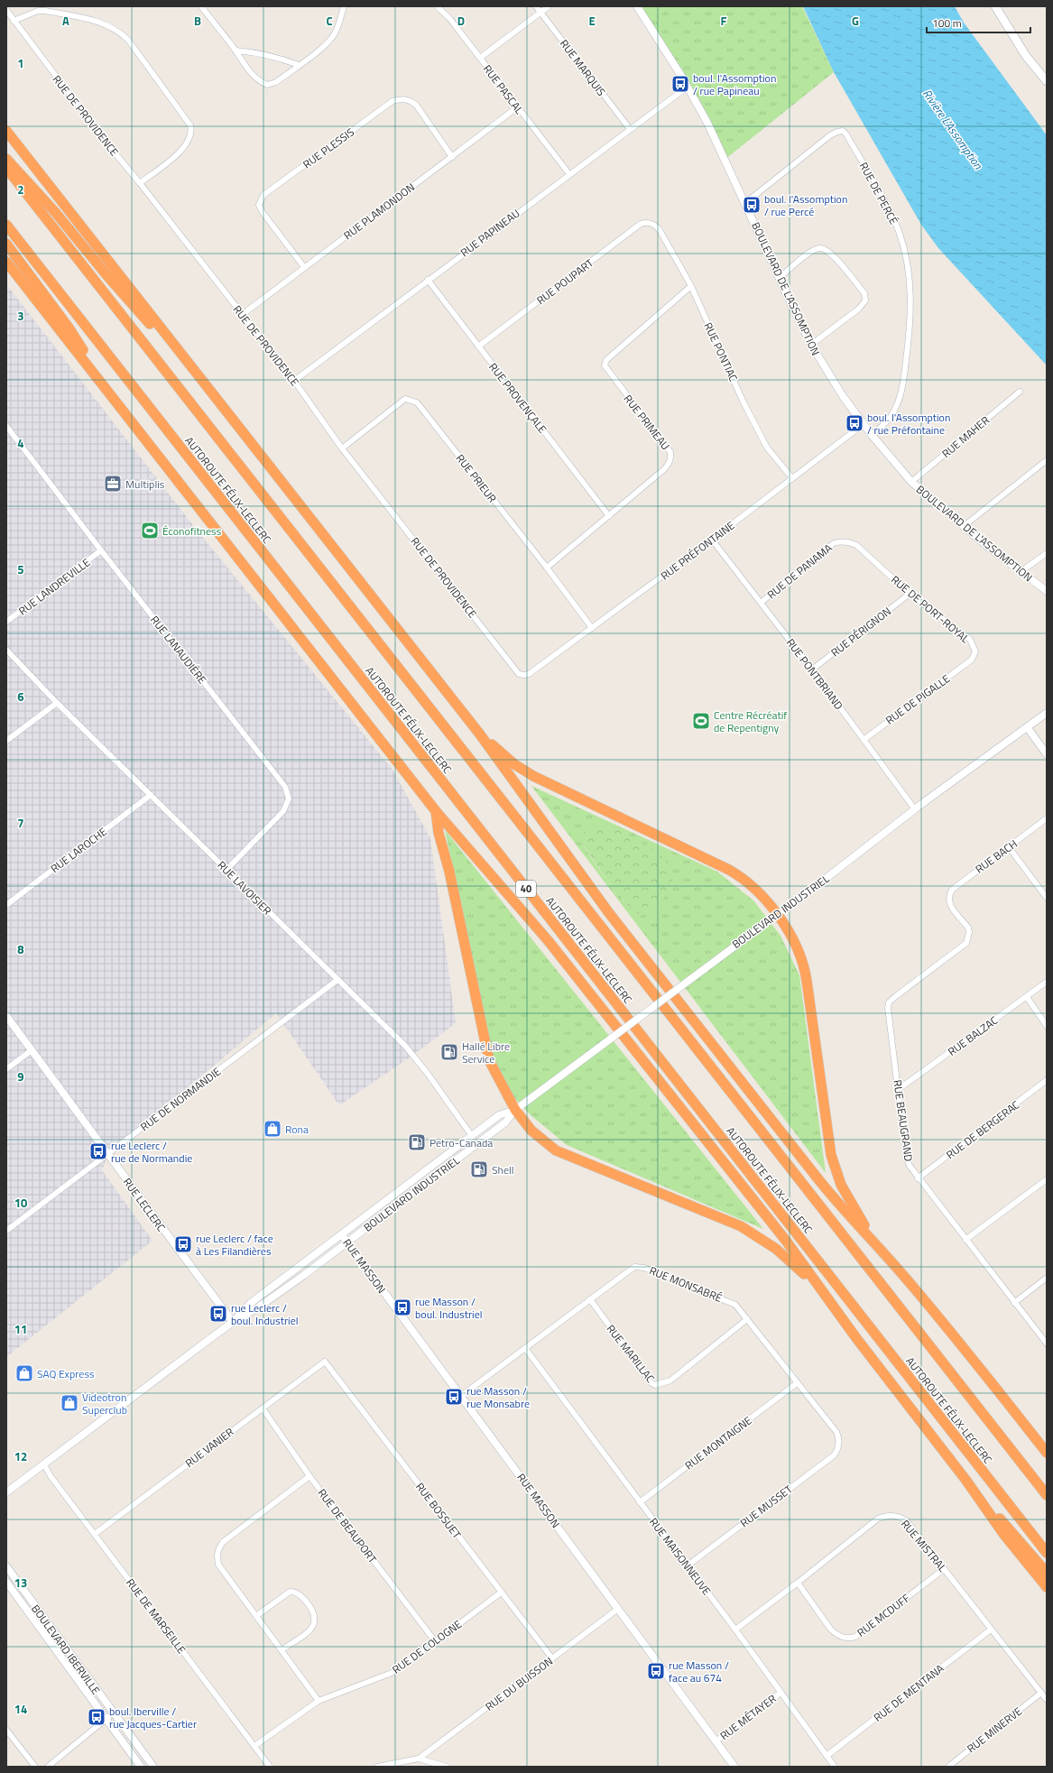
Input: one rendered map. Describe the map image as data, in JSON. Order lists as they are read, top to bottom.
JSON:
{
  "streets": {
    "highway": ["AUTOROUTE FÉLIX-LECLERC", "40"],
    "street": [
      "RUE MARQUIS",
      "RUE PASCAL",
      "RUE DE PROVIDENCE",
      "RUE PLESSIS",
      "RUE DE PERCÉ",
      "RUE PLAMONDON",
      "RUE PAPINEAU",
      "RUE POUPART",
      "BOULEVARD DE L'ASSOMPTION",
      "RUE PONTIAC",
      "RUE PROVENÇALE",
      "RUE PRIMEAU",
      "RUE MAHER",
      "RUE PRIEUR",
      "RUE PRÉFONTAINE",
      "RUE DE PANAMA",
      "RUE LANDREVILLE",
      "RUE DE PORT-ROYAL",
      "RUE PÉRIGNON",
      "RUE LANAUDIÈRE",
      "RUE PONTBRIAND",
      "RUE DE PIGALLE",
      "RUE LAROCHE",
      "RUE BACH",
      "RUE LAVOISIER",
      "BOULEVARD INDUSTRIEL",
      "RUE BALZAC",
      "RUE DE NORMANDIE",
      "RUE BEAUGRAND",
      "RUE DE BERGERAC",
      "RUE LECLERC",
      "RUE MASSON",
      "RUE MONSABRÉ",
      "RUE MARILLAC",
      "RUE MONTAIGNE",
      "RUE VANIER",
      "RUE MUSSET",
      "RUE BOSSUET",
      "RUE DE BEAUPORT",
      "RUE MISTRAL",
      "RUE MAISONNEUVE",
      "RUE MCDUFF",
      "RUE DE MARSEILLE",
      "RUE DE COLOGNE",
      "BOULEVARD IBERVILLE",
      "RUE DU BUISSON",
      "RUE DE MENTANA",
      "RUE MÉTAYER",
      "RUE MINERVE"
    ]
  },
  "crossings": [
    ["RUE MARQUIS", "RUE PAPINEAU"],
    ["RUE PASCAL", "RUE PLAMONDON"],
    ["RUE PASCAL", "RUE PAPINEAU"],
    ["RUE DE PROVIDENCE", "RUE PLAMONDON"],
    ["RUE DE PROVIDENCE", "RUE PAPINEAU"],
    ["RUE DE PROVIDENCE", "RUE PRIEUR"],
    ["RUE DE PROVIDENCE", "RUE PRÉFONTAINE"],
    ["RUE PLESSIS", "RUE PLAMONDON"],
    ["RUE DE PERCÉ", "BOULEVARD DE L'ASSOMPTION"],
    ["RUE PAPINEAU", "BOULEVARD DE L'ASSOMPTION"],
    ["RUE PAPINEAU", "RUE PROVENÇALE"],
    ["RUE POUPART", "RUE PONTIAC"],
    ["RUE POUPART", "RUE PROVENÇALE"],
    ["BOULEVARD DE L'ASSOMPTION", "RUE MAHER"],
    ["BOULEVARD DE L'ASSOMPTION", "RUE PRÉFONTAINE"],
    ["RUE PONTIAC", "RUE PRIMEAU"],
    ["RUE PONTIAC", "RUE PRÉFONTAINE"],
    ["RUE PROVENÇALE", "RUE PRIMEAU"],
    ["RUE PRIMEAU", "RUE PRIEUR"],
    ["RUE PRIEUR", "RUE PRÉFONTAINE"],
    ["RUE PRÉFONTAINE", "RUE PONTBRIAND"],
    ["RUE DE PANAMA", "RUE DE PORT-ROYAL"],
    ["RUE DE PANAMA", "RUE PONTBRIAND"],
    ["RUE LANDREVILLE", "RUE LANAUDIÈRE"],
    ["RUE DE PORT-ROYAL", "RUE PÉRIGNON"],
    ["RUE DE PORT-ROYAL", "RUE DE PIGALLE"],
    ["RUE PÉRIGNON", "RUE PONTBRIAND"],
    ["RUE LANAUDIÈRE", "RUE LAVOISIER"],
    ["RUE PONTBRIAND", "RUE DE PIGALLE"],
    ["RUE PONTBRIAND", "BOULEVARD INDUSTRIEL"],
    ["RUE LAROCHE", "RUE LAVOISIER"],
    ["RUE BACH", "RUE BEAUGRAND"],
    ["RUE LAVOISIER", "BOULEVARD INDUSTRIEL"],
    ["RUE LAVOISIER", "RUE DE NORMANDIE"],
    ["BOULEVARD INDUSTRIEL", "RUE LECLERC"],
    ["BOULEVARD INDUSTRIEL", "RUE MASSON"],
    ["BOULEVARD INDUSTRIEL", "RUE DE MARSEILLE"],
    ["RUE BALZAC", "RUE BEAUGRAND"],
    ["RUE DE NORMANDIE", "RUE LECLERC"],
    ["RUE BEAUGRAND", "RUE DE BERGERAC"],
    ["RUE MASSON", "RUE MONSABRÉ"],
    ["RUE MASSON", "RUE DU BUISSON"],
    ["RUE MASSON", "RUE MÉTAYER"],
    ["RUE MONSABRÉ", "RUE MARILLAC"],
    ["RUE MONSABRÉ", "RUE MONTAIGNE"],
    ["RUE MONSABRÉ", "RUE MUSSET"],
    ["RUE MONSABRÉ", "RUE MAISONNEUVE"],
    ["RUE MONTAIGNE", "RUE MAISONNEUVE"],
    ["RUE VANIER", "RUE BOSSUET"],
    ["RUE VANIER", "RUE DE BEAUPORT"],
    ["RUE VANIER", "RUE DE MARSEILLE"],
    ["RUE MUSSET", "RUE MAISONNEUVE"],
    ["RUE BOSSUET", "RUE DE COLOGNE"],
    ["RUE BOSSUET", "RUE DU BUISSON"],
    ["RUE DE BEAUPORT", "RUE DE COLOGNE"],
    ["RUE MISTRAL", "RUE MAISONNEUVE"],
    ["RUE MISTRAL", "RUE MCDUFF"],
    ["RUE MISTRAL", "RUE DE MENTANA"],
    ["RUE MISTRAL", "RUE MINERVE"],
    ["RUE MAISONNEUVE", "RUE DE MENTANA"],
    ["RUE MAISONNEUVE", "RUE MÉTAYER"],
    ["RUE DE MARSEILLE", "RUE DE COLOGNE"]
  ],
  "water": ["Rivière L'Assomption"],
  "places": {
    "bus stop": [
      "boul. l'Assomption / rue Papineau",
      "boul. l'Assomption / rue Percé",
      "boul. l'Assomption / rue Préfontaine",
      "rue Leclerc / rue de Normandie",
      "rue Leclerc / face à Les Filandières",
      "rue Masson / boul. Industriel",
      "rue Leclerc / boul. Industriel",
      "rue Masson / rue Monsabre",
      "rue Masson / face au 674",
      "boul. Iberville / rue Jacques-Cartier"
    ],
    "office": ["Multiplis"],
    "sports": ["Éconofitness", "Centre Récréatif de Repentigny"],
    "fuel station": ["Hallé Libre Service", "Petro-Canada", "Shell"],
    "shop": ["Rona", "SAQ Express", "Videotron Superclub"]
  },
  "scale_bar": "100 m",
  "grid": {
    "columns": [
      "A",
      "B",
      "C",
      "D",
      "E",
      "F",
      "G"
    ],
    "rows": [
      "1",
      "2",
      "3",
      "4",
      "5",
      "6",
      "7",
      "8",
      "9",
      "10",
      "11",
      "12",
      "13",
      "14"
    ]
  }
}
